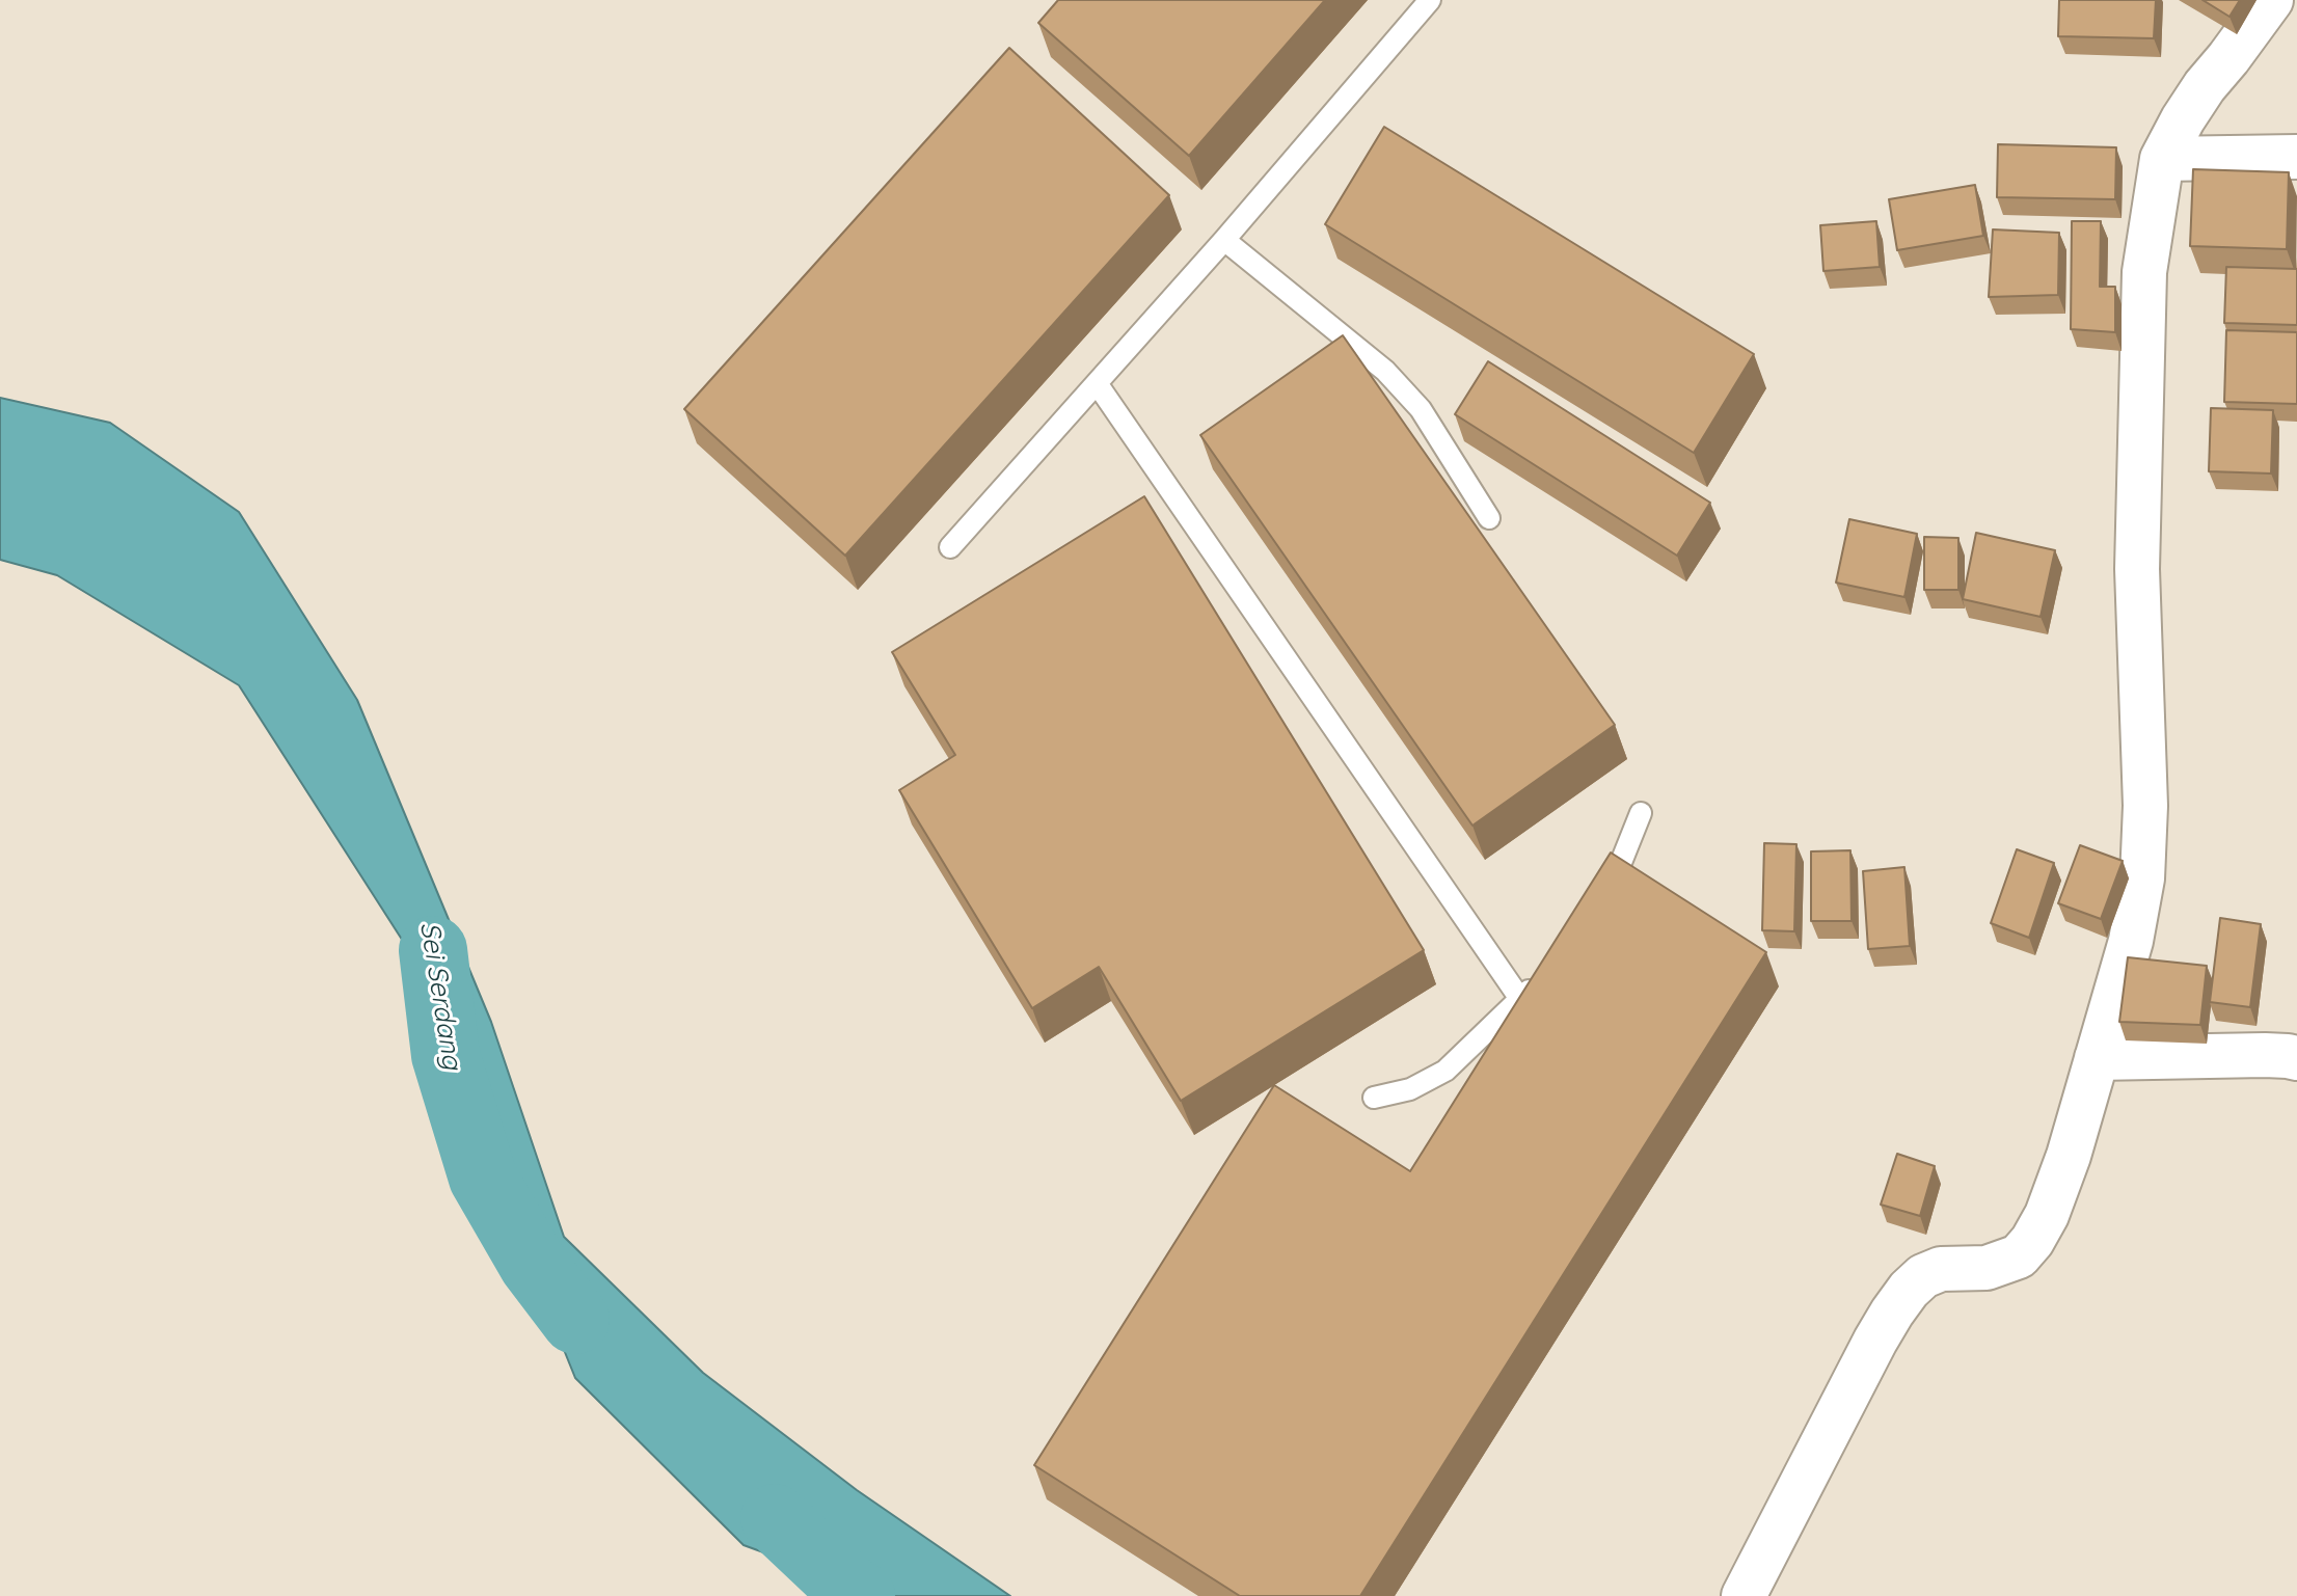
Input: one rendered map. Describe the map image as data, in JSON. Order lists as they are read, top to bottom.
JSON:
{
  "water": ["Sei Serdang"]
}
